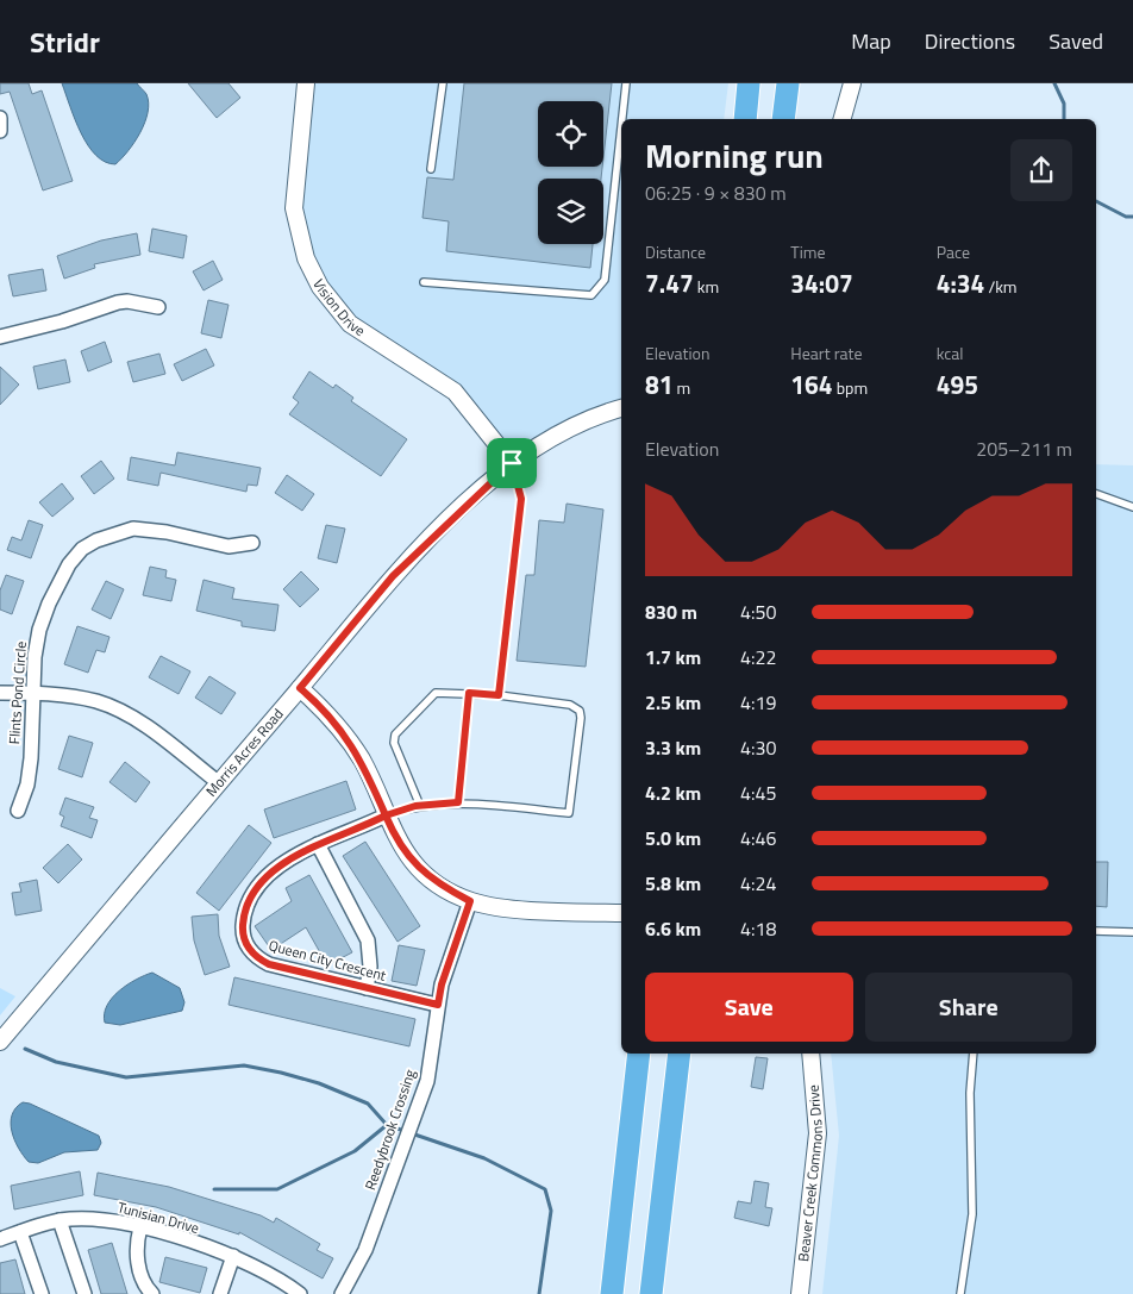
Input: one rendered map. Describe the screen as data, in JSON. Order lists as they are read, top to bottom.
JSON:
{
  "streets": {
    "street": [
      "Vision Drive",
      "Flints Pond Circle",
      "Morris Acres Road",
      "Queen City Crescent",
      "Reedybrook Crossing",
      "Beaver Creek Commons Drive",
      "Tunisian Drive"
    ]
  },
  "crossings": [
    ["Vision Drive", "Morris Acres Road"],
    ["Queen City Crescent", "Reedybrook Crossing"]
  ],
  "page": {
    "header": "Stridr",
    "nav": ["Map", "Directions", "Saved"],
    "heading": ["Morning run", "06:25 · 9 × 830 m"],
    "stats": [
      ["Distance", "7.47 km"],
      ["Time", "34:07"],
      ["Pace", "4:34 /km"],
      ["Elevation", "81 m"],
      ["Heart rate", "164 bpm"],
      ["kcal", "495"]
    ],
    "chart": ["Elevation", "205–211 m"],
    "list": [
      {
        "name": "830 m",
        "note": "4:50"
      },
      {
        "name": "1.7 km",
        "note": "4:22"
      },
      {
        "name": "2.5 km",
        "note": "4:19"
      },
      {
        "name": "3.3 km",
        "note": "4:30"
      },
      {
        "name": "4.2 km",
        "note": "4:45"
      },
      {
        "name": "5.0 km",
        "note": "4:46"
      },
      {
        "name": "5.8 km",
        "note": "4:24"
      },
      {
        "name": "6.6 km",
        "note": "4:18"
      }
    ],
    "buttons": ["Save", "Share"]
  }
}
